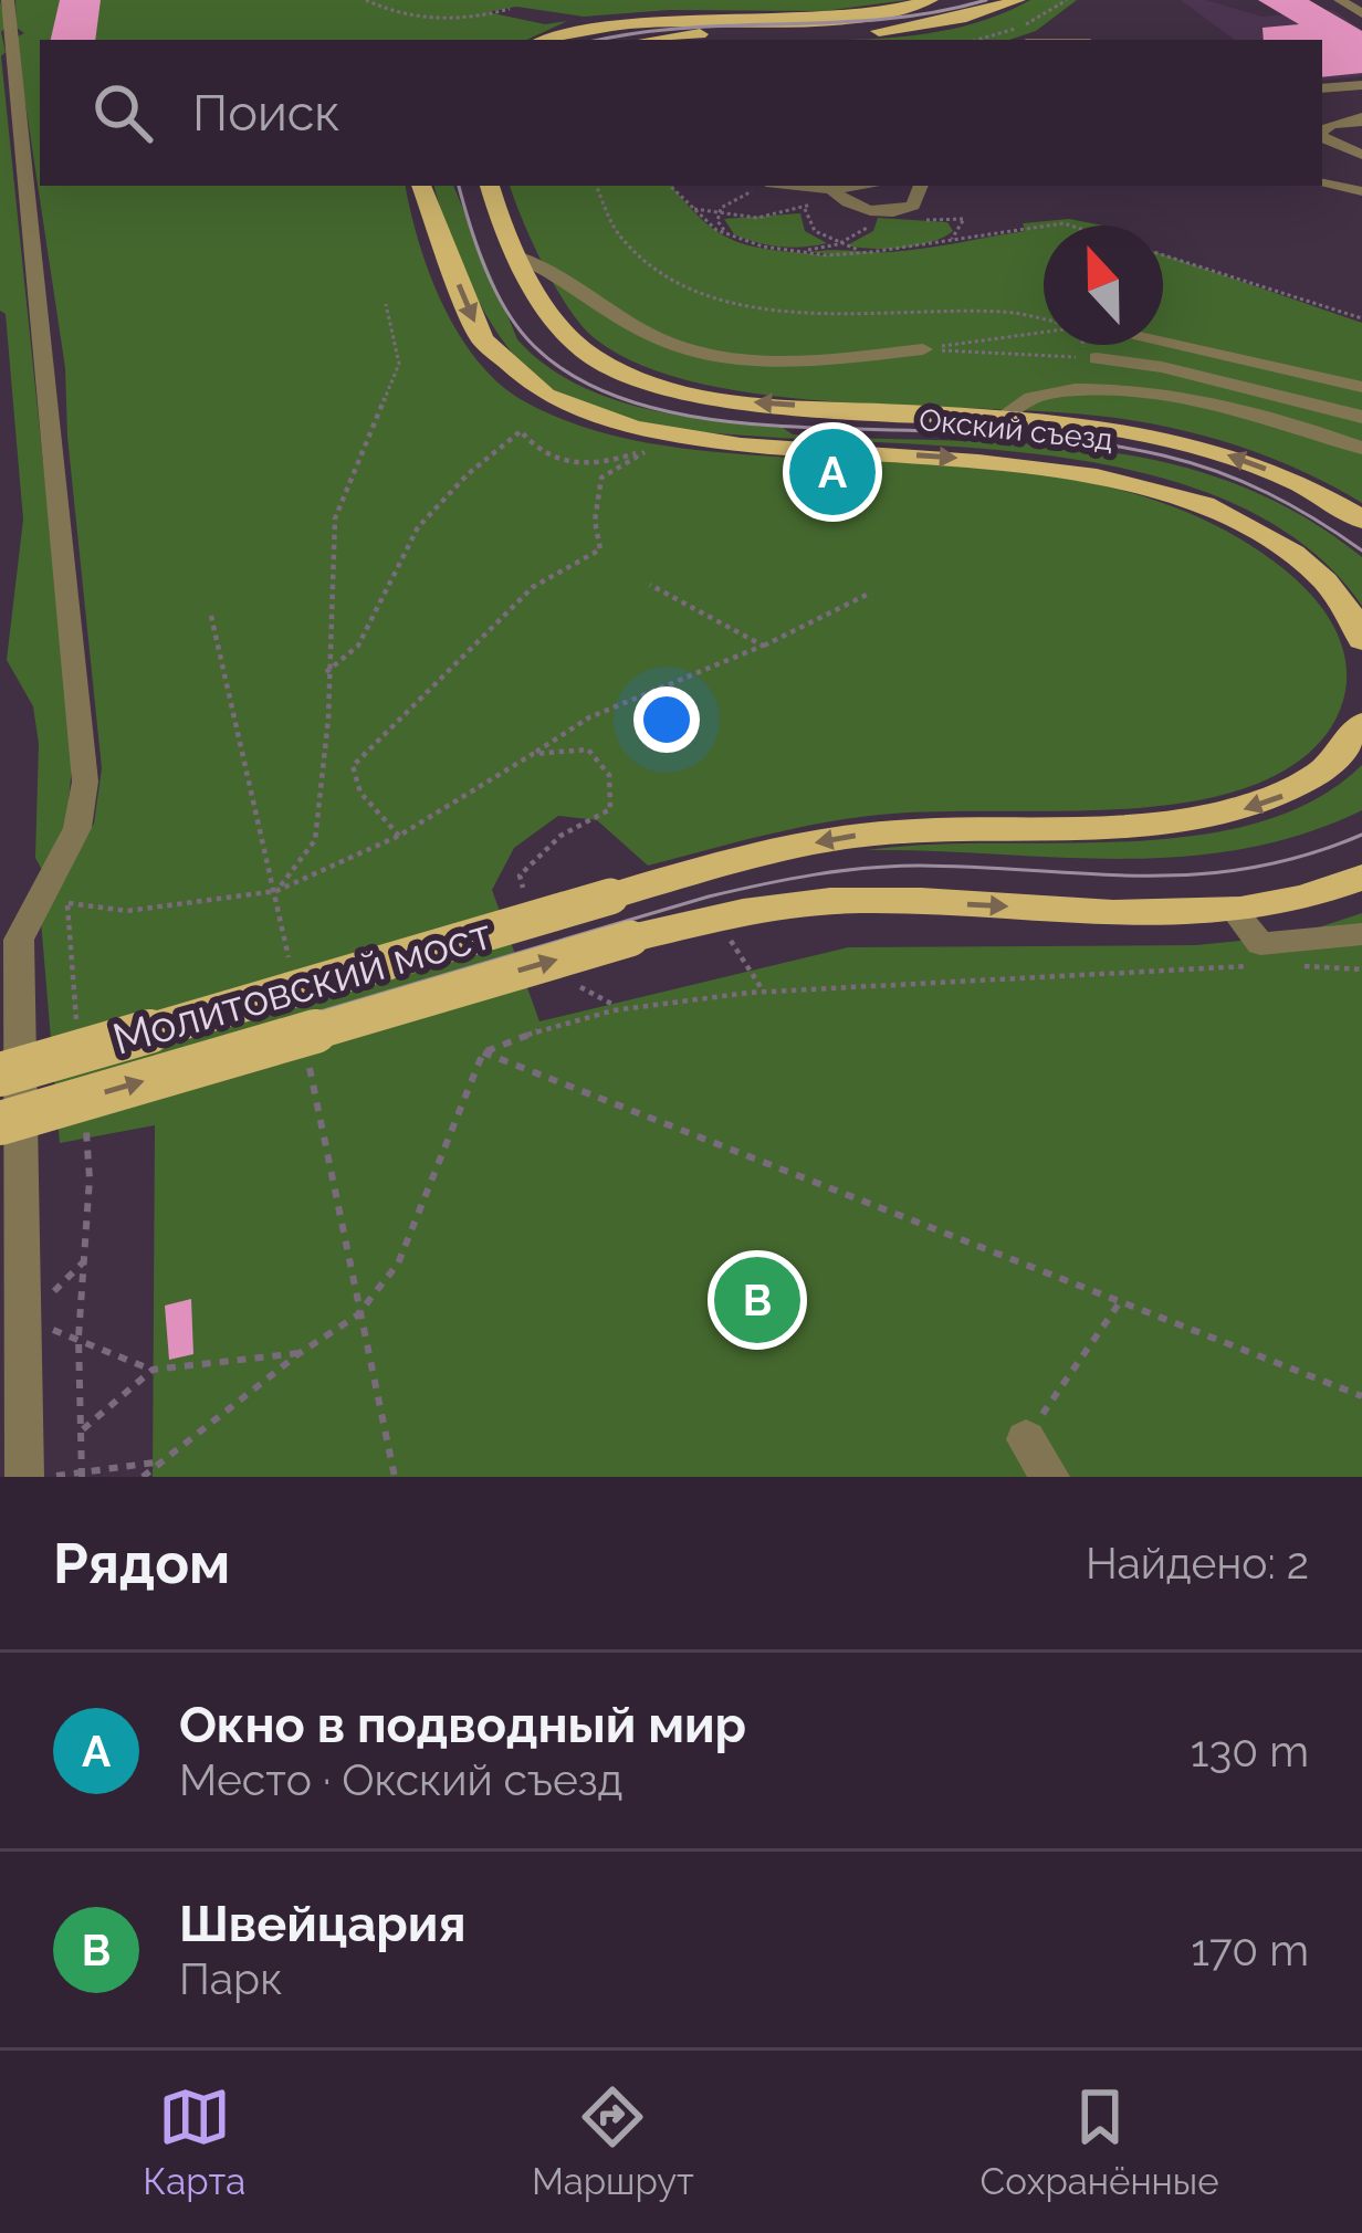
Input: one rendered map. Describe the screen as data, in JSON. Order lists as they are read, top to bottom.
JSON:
{
  "streets": {
    "main road": ["Окский съезд", "Молитовский мост"]
  },
  "north": "top",
  "page": {
    "search": "Поиск",
    "pins": ["A", "B"],
    "heading": ["Рядом", "Найдено: 2"],
    "list": [
      {
        "mark": "A",
        "name": "Окно в подводный мир",
        "note": "Место · Окский съезд",
        "value": "130 m"
      },
      {
        "mark": "B",
        "name": "Швейцария",
        "note": "Парк",
        "value": "170 m"
      }
    ],
    "nav": ["Карта", "Маршрут", "Сохранённые"]
  }
}
